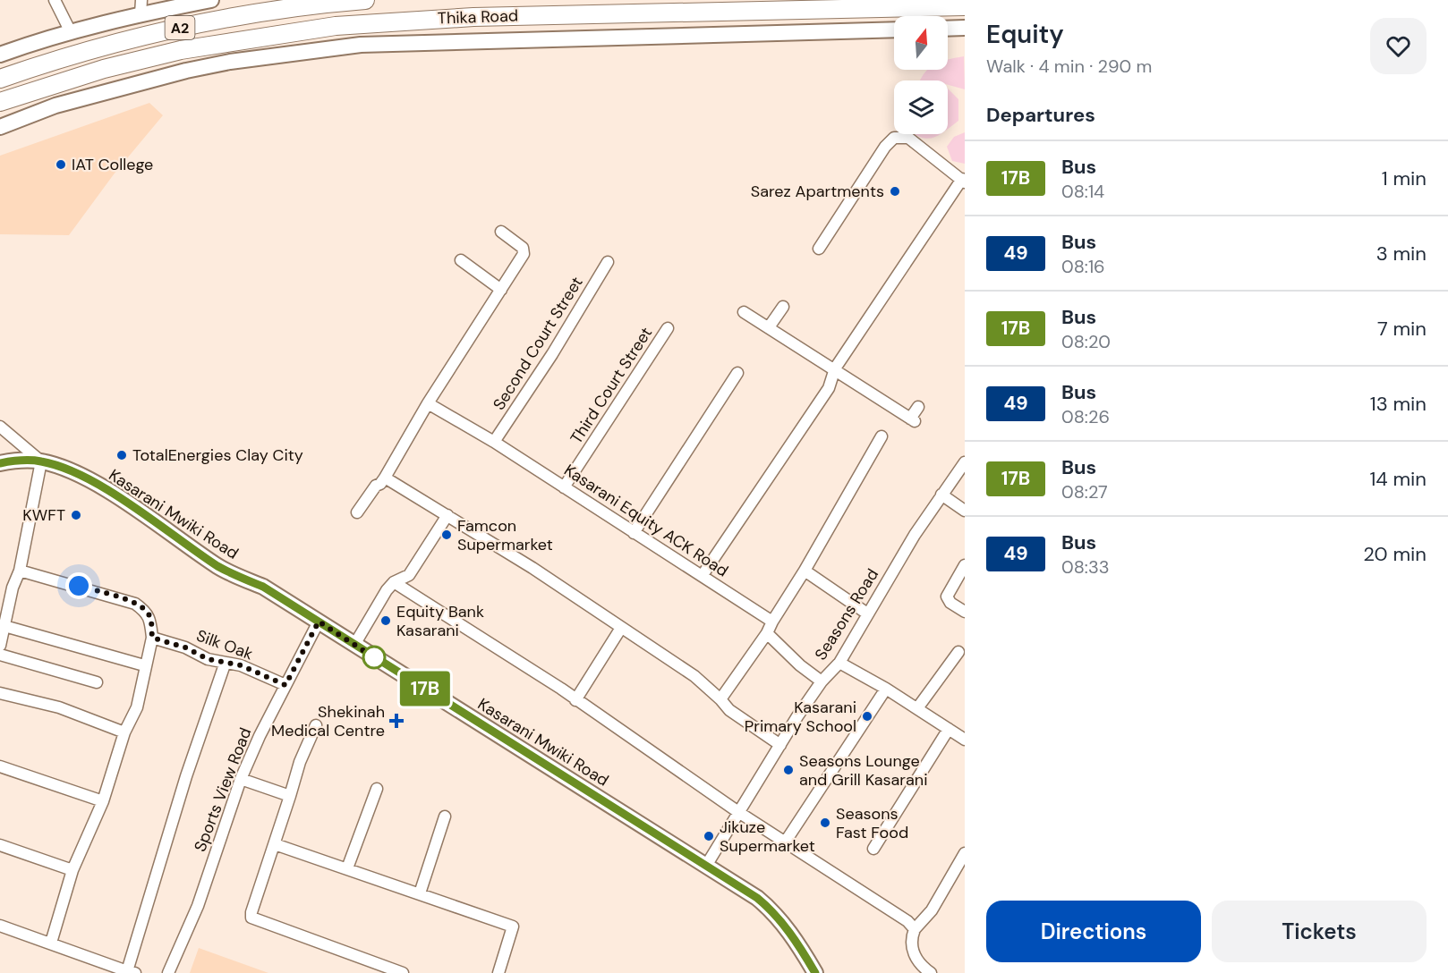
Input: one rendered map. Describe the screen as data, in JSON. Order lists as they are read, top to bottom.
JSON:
{
  "streets": {
    "highway": ["Thika Road", "A2"],
    "main road": ["Kasarani Mwiki Road"],
    "street": [
      "Second Court Street",
      "Third Court Street",
      "Kasarani Equity ACK Road",
      "Seasons Road",
      "Silk Oak",
      "Sports View Road"
    ]
  },
  "crossings": [
    ["Second Court Street", "Kasarani Equity ACK Road"],
    ["Third Court Street", "Kasarani Equity ACK Road"],
    ["Kasarani Mwiki Road", "Seasons Road"],
    ["Kasarani Mwiki Road", "Sports View Road"],
    ["Silk Oak", "Sports View Road"]
  ],
  "places": {
    "other": [
      "IAT College",
      "Sarez Apartments",
      "TotalEnergies Clay City",
      "KWFT",
      "Famcon Supermarket",
      "Equity Bank Kasarani",
      "Kasarani Primary School",
      "Seasons Lounge and Grill Kasarani",
      "Seasons Fast Food",
      "Jikuze Supermarket"
    ],
    "health": ["Shekinah Medical Centre"]
  },
  "lines": ["bus line 17B"],
  "north": "top",
  "page": {
    "on_map": "17B",
    "heading": [
      ["Equity", "Walk · 4 min · 290 m"],
      "Departures"
    ],
    "list": [
      {
        "mark": "17B",
        "name": "Bus",
        "note": "08:14",
        "value": "1 min"
      },
      {
        "mark": "49",
        "name": "Bus",
        "note": "08:16",
        "value": "3 min"
      },
      {
        "mark": "17B",
        "name": "Bus",
        "note": "08:20",
        "value": "7 min"
      },
      {
        "mark": "49",
        "name": "Bus",
        "note": "08:26",
        "value": "13 min"
      },
      {
        "mark": "17B",
        "name": "Bus",
        "note": "08:27",
        "value": "14 min"
      },
      {
        "mark": "49",
        "name": "Bus",
        "note": "08:33",
        "value": "20 min"
      }
    ],
    "buttons": ["Directions", "Tickets"]
  }
}
